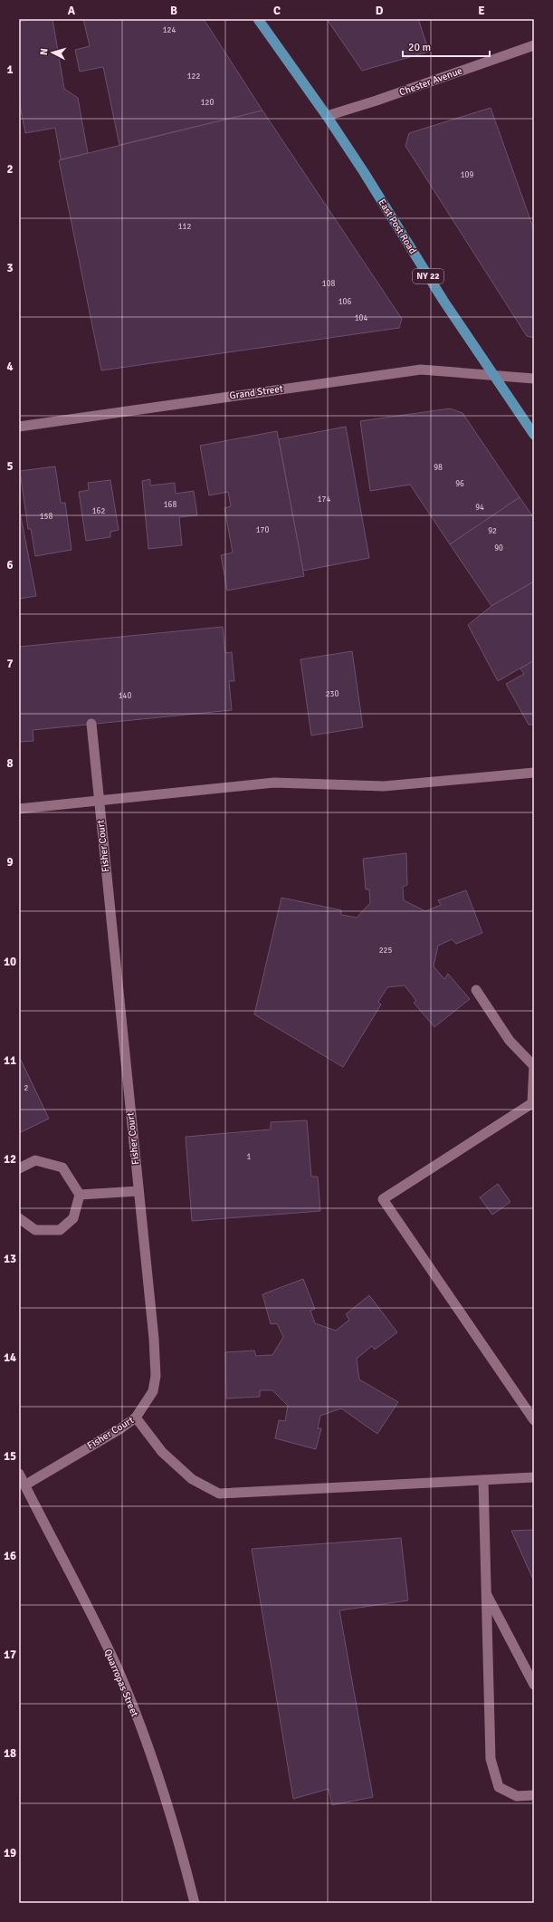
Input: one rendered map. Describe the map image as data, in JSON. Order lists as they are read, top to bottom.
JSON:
{
  "streets": {
    "main road": ["East Post Road", "NY 22"],
    "street": [
      "Chester Avenue",
      "Grand Street",
      "Fisher Court",
      "Quarropas Street"
    ]
  },
  "crossings": [
    ["Chester Avenue", "East Post Road"],
    ["East Post Road", "Grand Street"],
    ["Fisher Court", "Quarropas Street"]
  ],
  "house_numbers": [
    "124",
    "122",
    "120",
    "109",
    "112",
    "108",
    "106",
    "104",
    "98",
    "96",
    "174",
    "168",
    "94",
    "162",
    "158",
    "170",
    "92",
    "90",
    "230",
    "140",
    "225",
    "2",
    "1"
  ],
  "scale_bar": "20 m",
  "north": "left",
  "grid": {
    "columns": [
      "A",
      "B",
      "C",
      "D",
      "E"
    ],
    "rows": [
      "1",
      "2",
      "3",
      "4",
      "5",
      "6",
      "7",
      "8",
      "9",
      "10",
      "11",
      "12",
      "13",
      "14",
      "15",
      "16",
      "17",
      "18",
      "19"
    ]
  }
}
